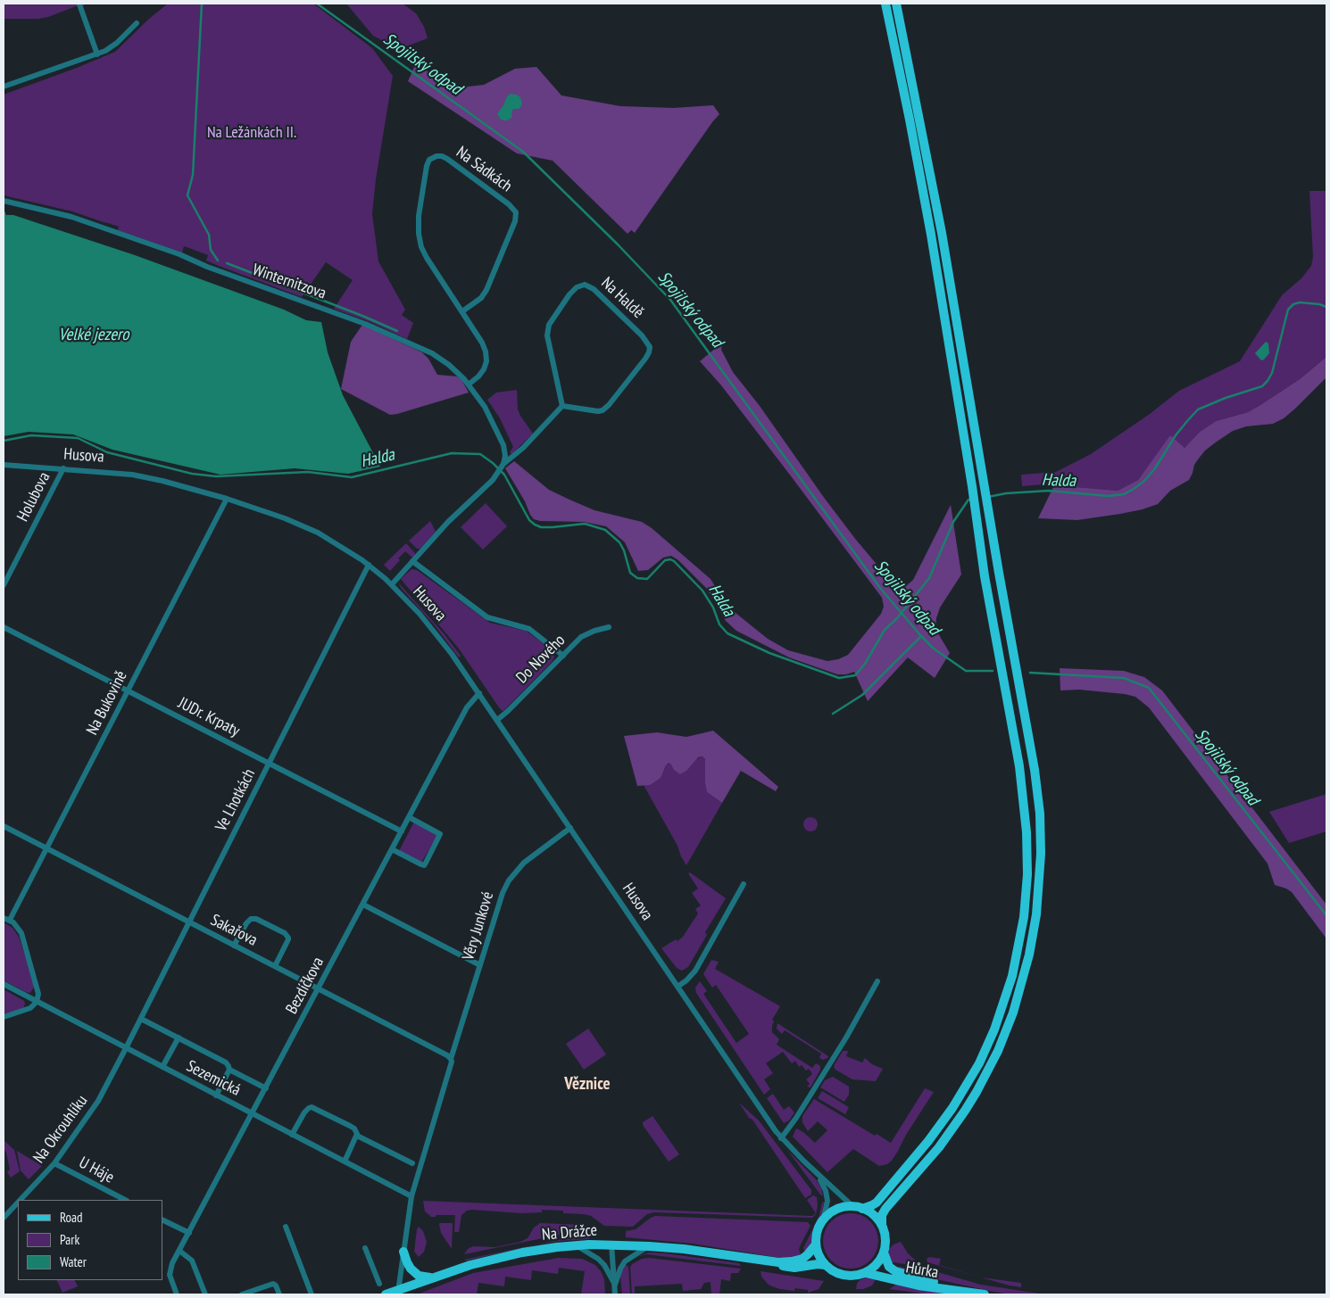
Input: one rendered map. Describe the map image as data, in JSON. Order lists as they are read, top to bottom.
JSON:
{
  "streets": {
    "main road": ["Husova", "Na Drážce", "Hůrka"],
    "street": [
      "Na Sádkách",
      "Winternitzova",
      "Na Haldě",
      "Holubova",
      "Do Nového",
      "Na Bukovině",
      "JUDr. Krpaty",
      "Ve Lhotkách",
      "Věry Junkové",
      "Sakařova",
      "Bezdíčkova",
      "Sezemická",
      "Na Okrouhlíku",
      "U Háje"
    ]
  },
  "crossings": [
    ["Na Sádkách", "Winternitzova"],
    ["Husova", "Holubova"],
    ["Husova", "Do Nového"],
    ["Husova", "Na Bukovině"],
    ["Husova", "Ve Lhotkách"],
    ["Husova", "Věry Junkové"],
    ["Husova", "Bezdíčkova"],
    ["Husova", "Na Drážce"],
    ["Husova", "Hůrka"],
    ["Na Bukovině", "JUDr. Krpaty"],
    ["Na Bukovině", "Sakařova"],
    ["JUDr. Krpaty", "Ve Lhotkách"],
    ["JUDr. Krpaty", "Bezdíčkova"],
    ["Ve Lhotkách", "Sakařova"],
    ["Ve Lhotkách", "Sezemická"],
    ["Ve Lhotkách", "Na Okrouhlíku"],
    ["Věry Junkové", "Sakařova"],
    ["Věry Junkové", "Sezemická"],
    ["Věry Junkové", "Na Drážce"],
    ["Sakařova", "Bezdíčkova"],
    ["Bezdíčkova", "Sezemická"],
    ["Sezemická", "Na Okrouhlíku"],
    ["Na Okrouhlíku", "U Háje"],
    ["Na Drážce", "Hůrka"]
  ],
  "districts": ["Věznice"],
  "water": ["Spojilský odpad", "Velké jezero", "Halda"],
  "parks": ["Na Ležánkách II."],
  "legend": ["Road", "Park", "Water"]
}
